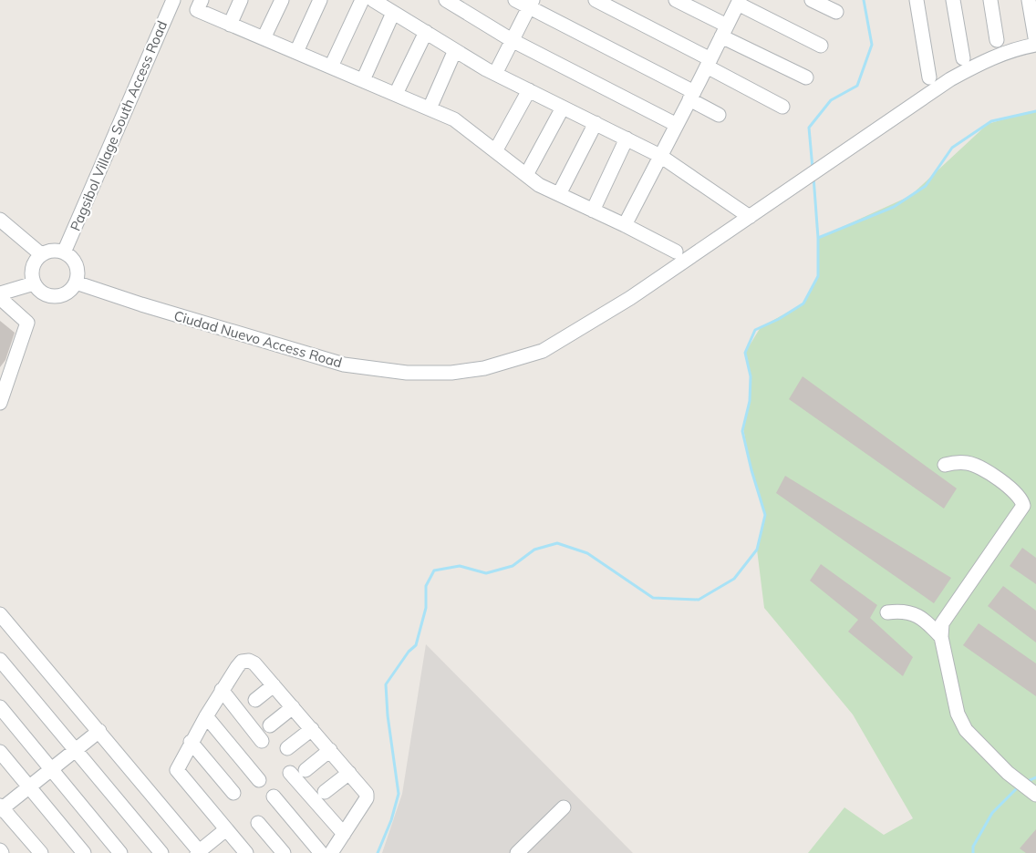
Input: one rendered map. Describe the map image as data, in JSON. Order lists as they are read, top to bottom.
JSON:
{
  "streets": {
    "street": ["Pagsibol Village South Access Road", "Ciudad Nuevo Access Road"]
  },
  "crossings": [
    ["Pagsibol Village South Access Road", "Ciudad Nuevo Access Road"]
  ]
}
